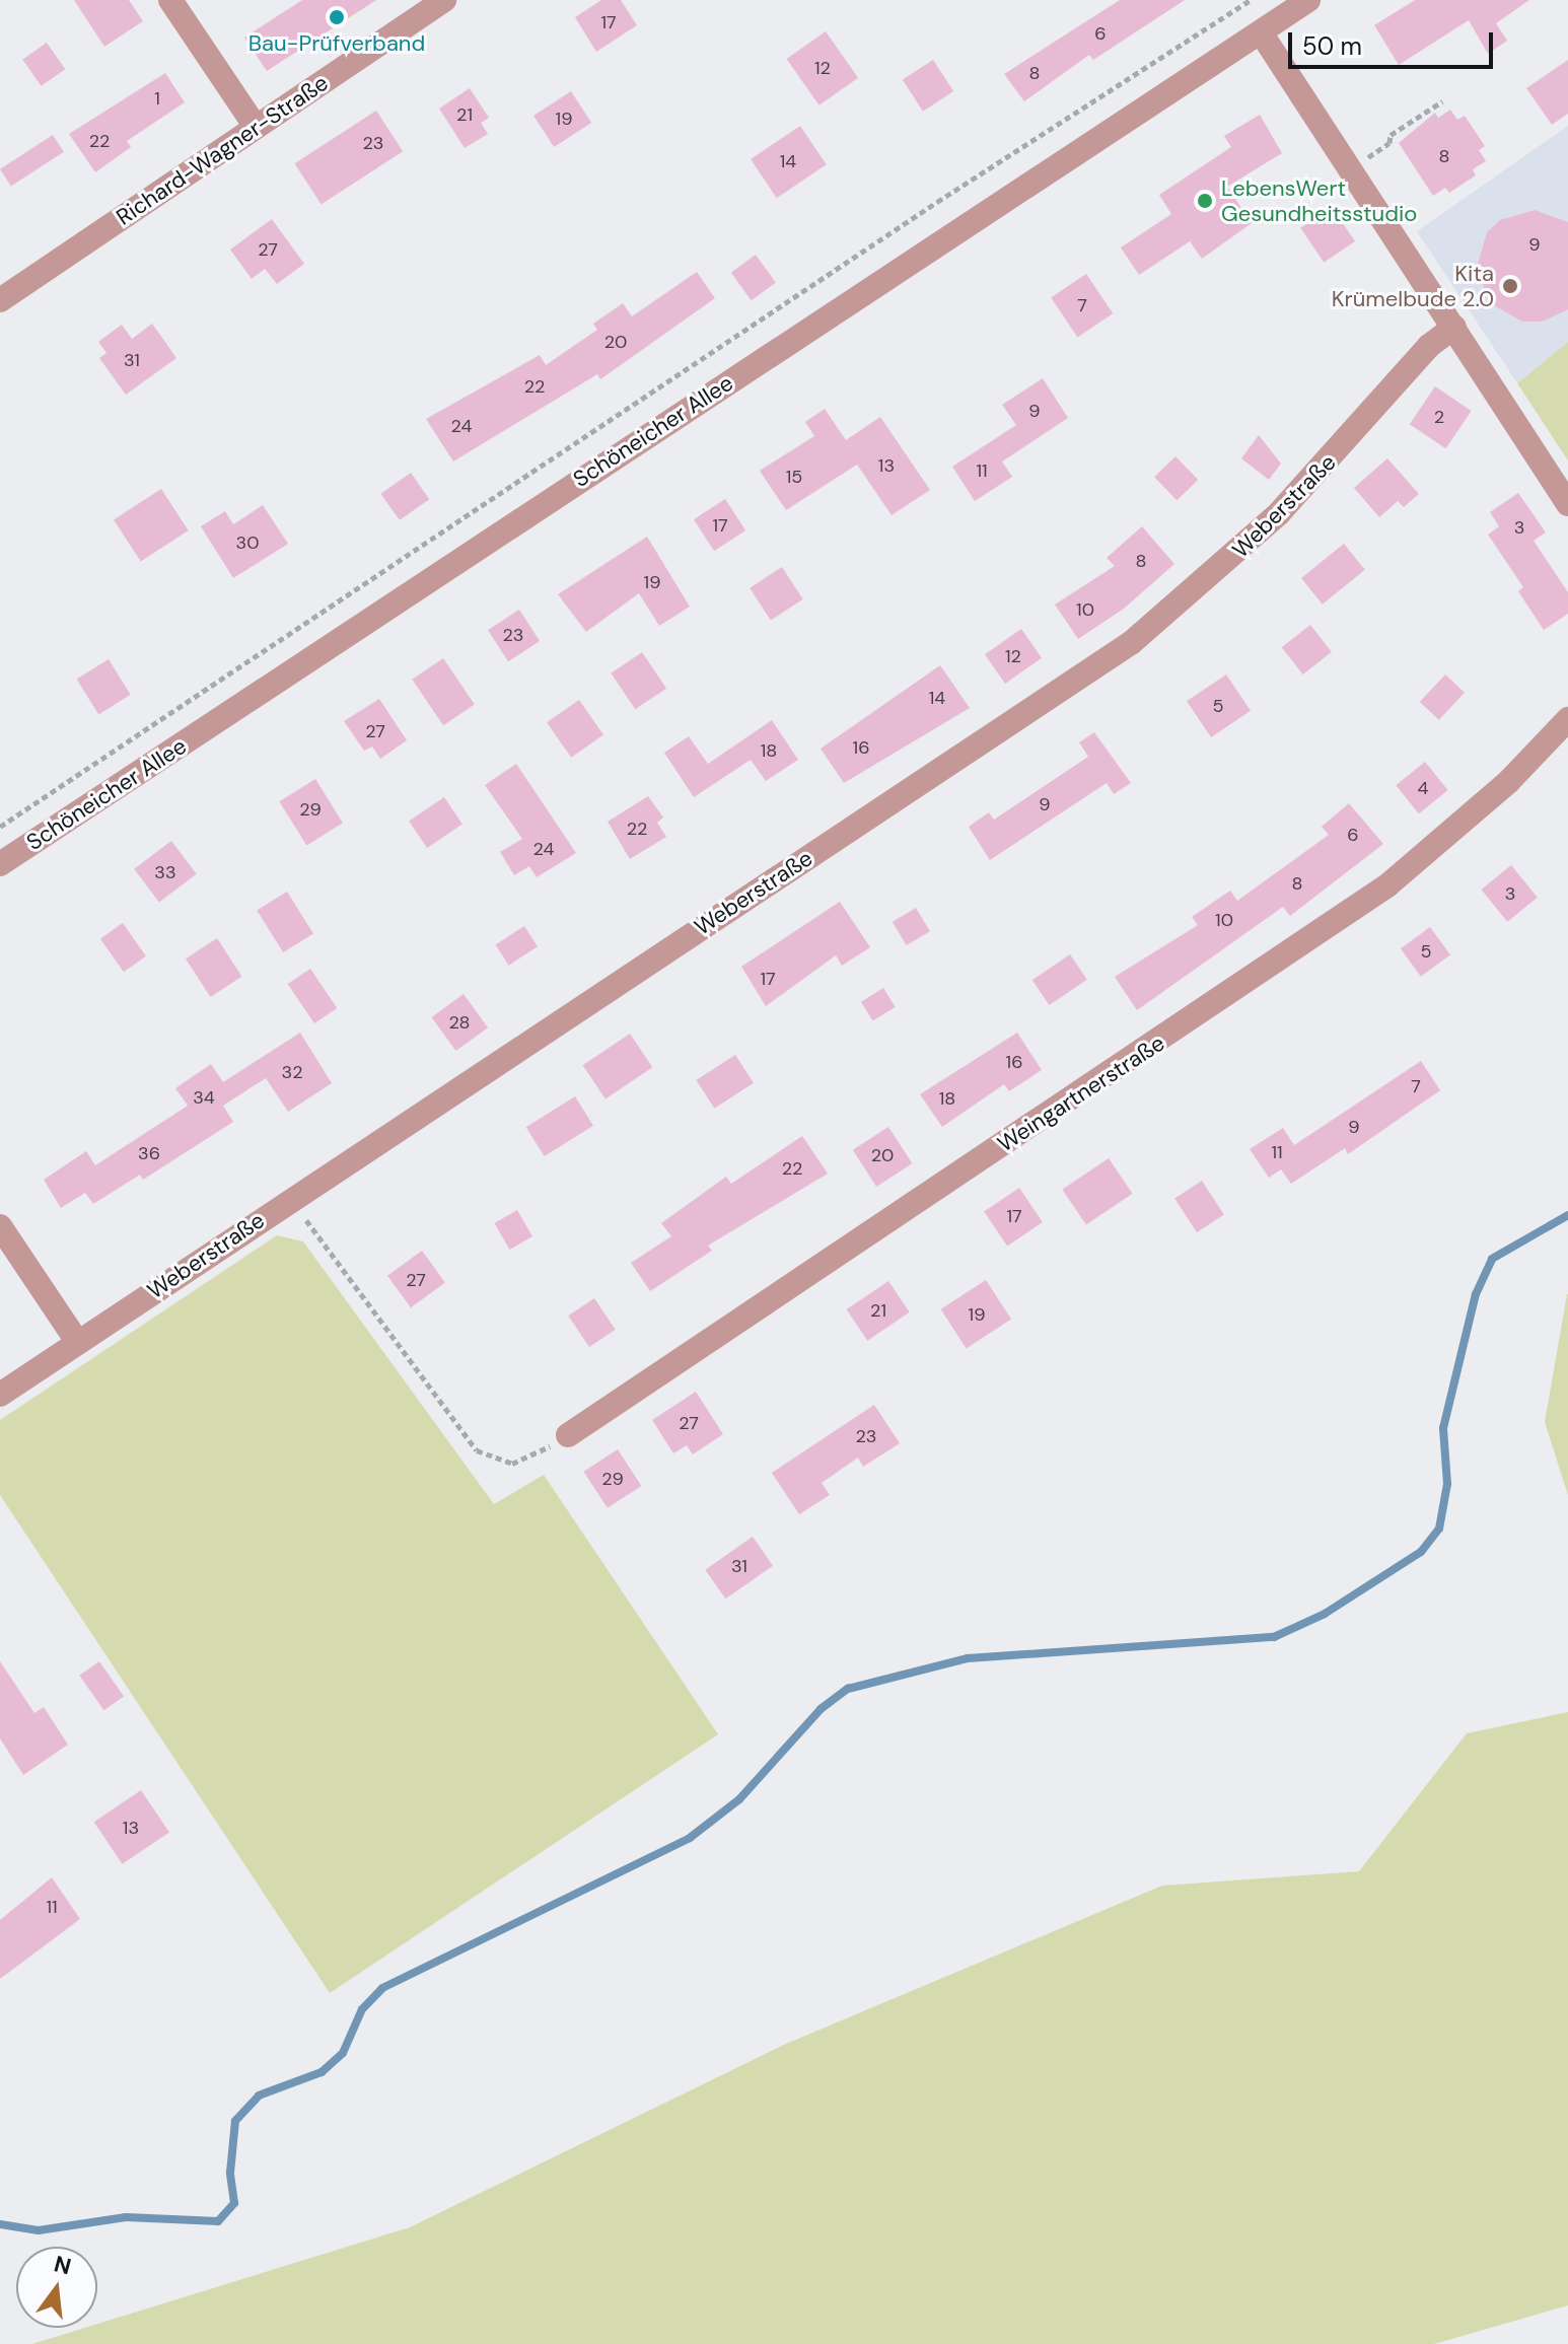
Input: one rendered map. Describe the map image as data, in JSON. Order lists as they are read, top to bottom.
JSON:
{
  "streets": {
    "street": [
      "Richard-Wagner-Straße",
      "Schöneicher Allee",
      "Weberstraße",
      "Weingartnerstraße"
    ]
  },
  "places": ["Bau-Prüfverband", "LebensWert Gesundheitsstudio", "Kita Krümelbude 2.0"],
  "house_numbers": [
    "17",
    "6",
    "12",
    "8",
    "1",
    "21",
    "19",
    "22",
    "23",
    "8",
    "14",
    "9",
    "27",
    "7",
    "20",
    "31",
    "22",
    "9",
    "2",
    "24",
    "13",
    "11",
    "15",
    "17",
    "3",
    "30",
    "8",
    "19",
    "10",
    "23",
    "12",
    "14",
    "5",
    "27",
    "16",
    "18",
    "4",
    "9",
    "29",
    "22",
    "6",
    "24",
    "33",
    "8",
    "3",
    "10",
    "5",
    "17",
    "28",
    "16",
    "32",
    "7",
    "34",
    "18",
    "9",
    "11",
    "36",
    "20",
    "22",
    "17",
    "27",
    "21",
    "19",
    "27",
    "23",
    "29",
    "31",
    "13",
    "11"
  ],
  "scale_bar": "50 m",
  "north": "top"
}
